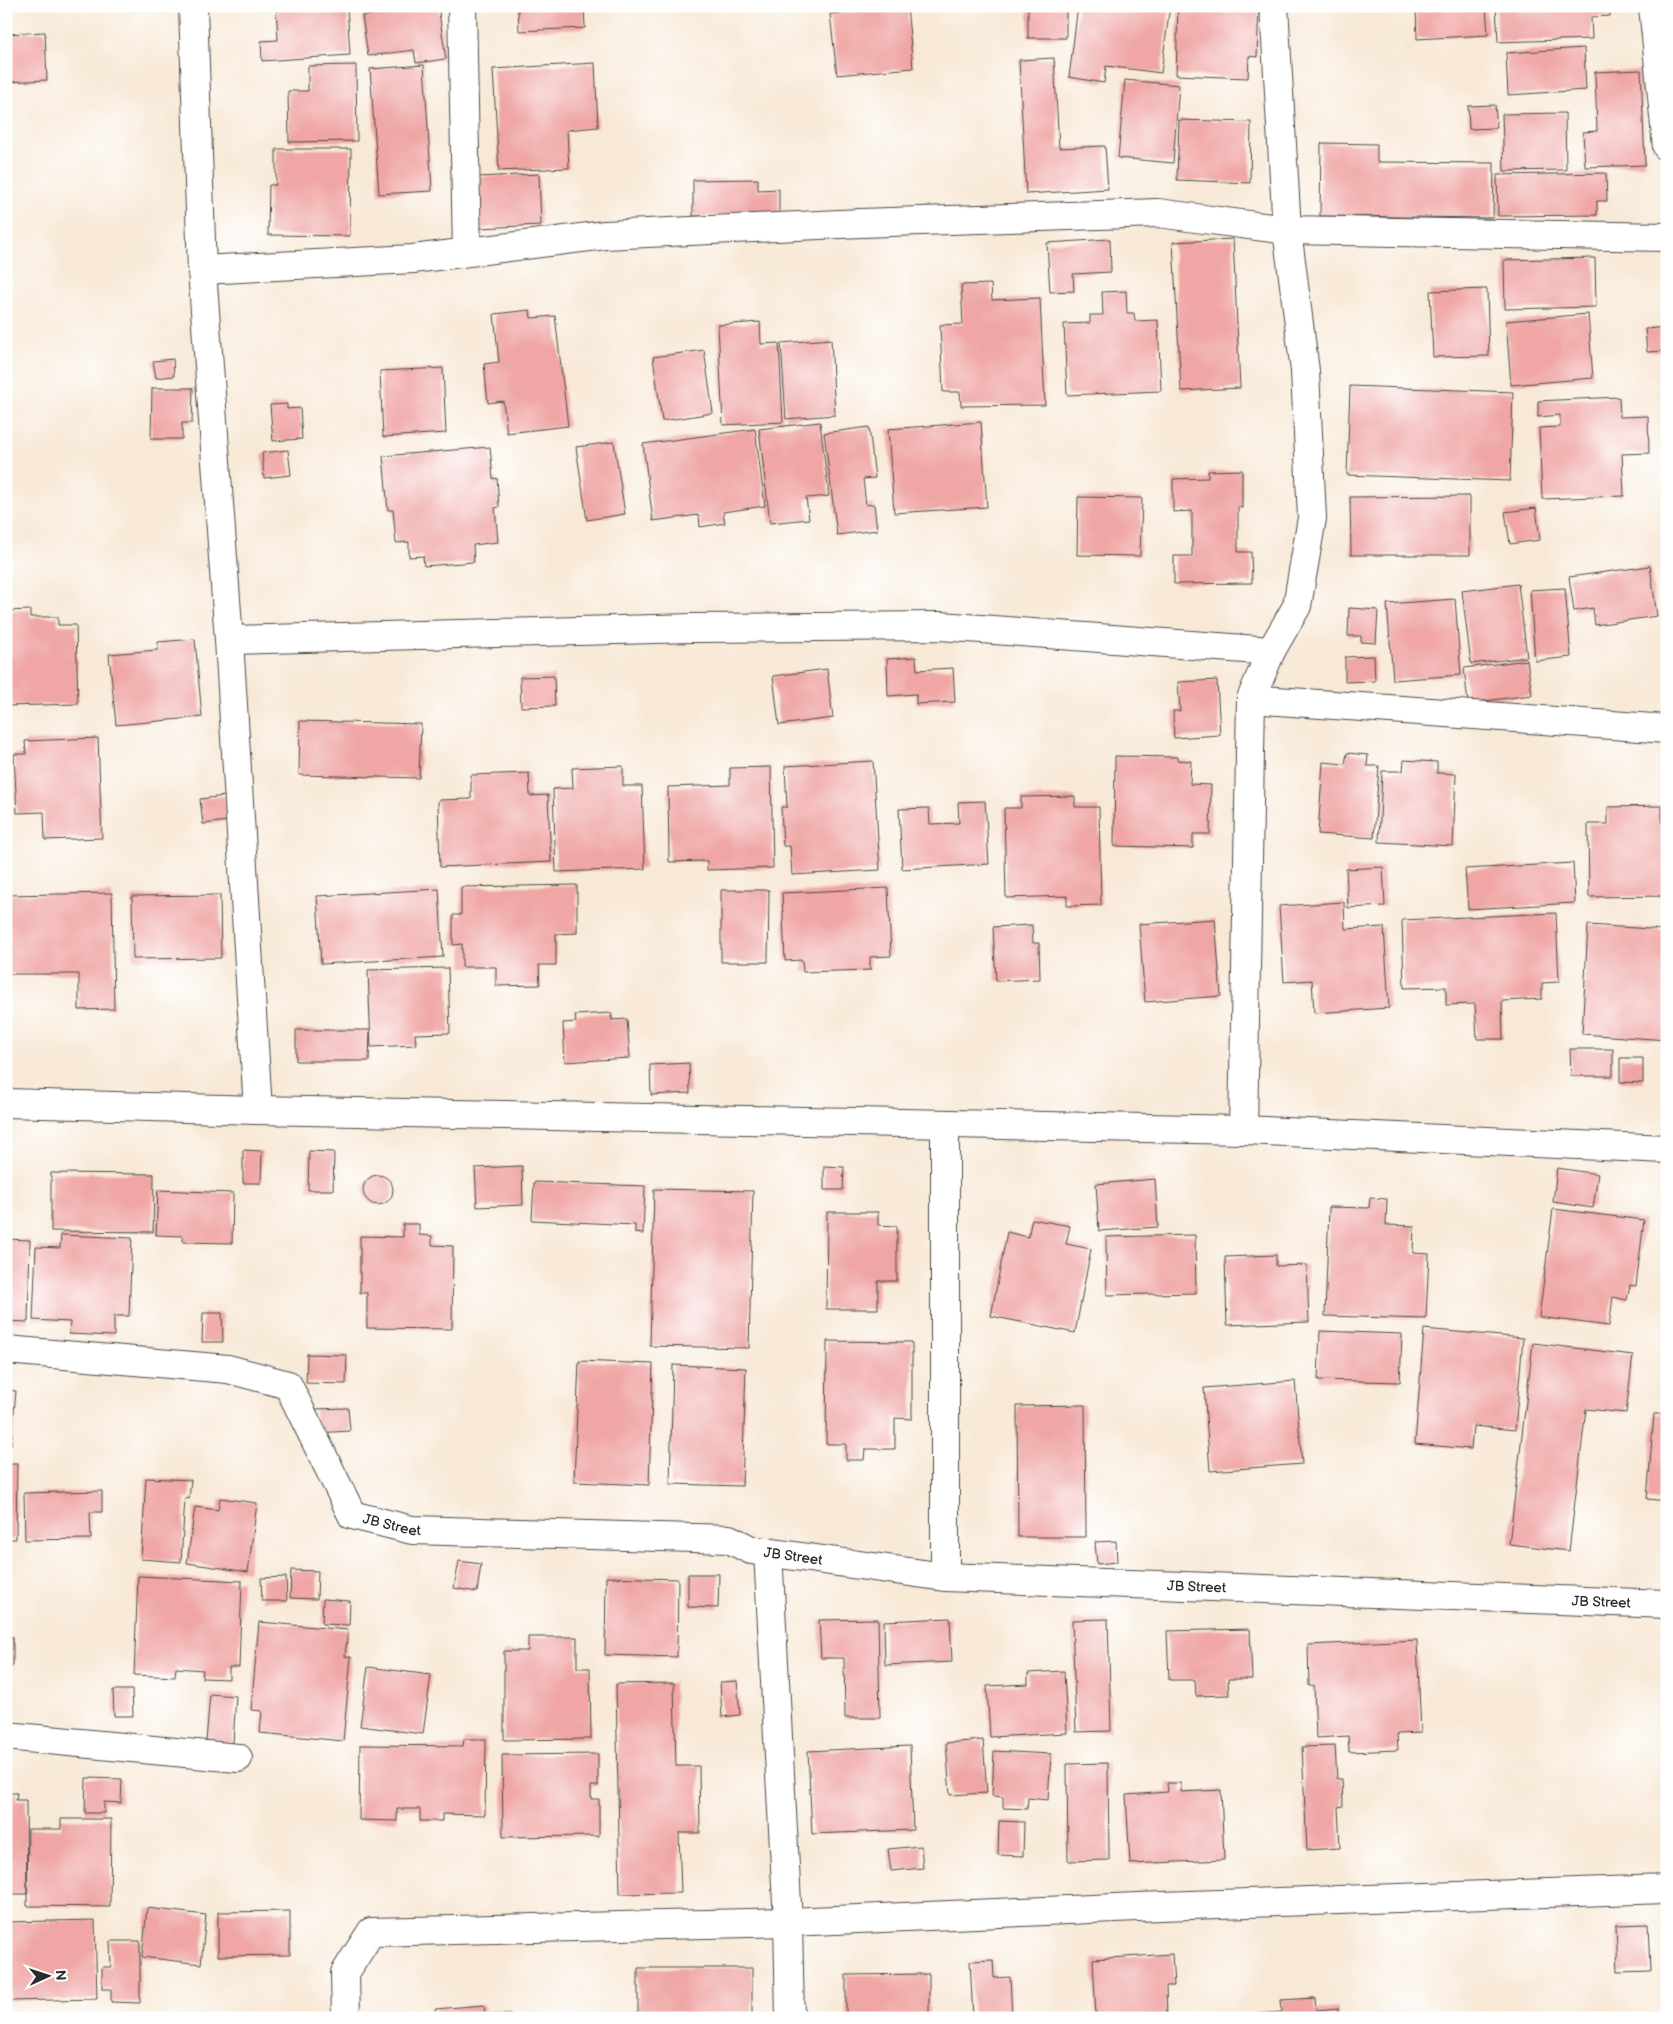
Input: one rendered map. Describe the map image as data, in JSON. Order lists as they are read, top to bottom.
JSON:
{
  "streets": {
    "street": ["JB Street"]
  },
  "north": "right"
}
